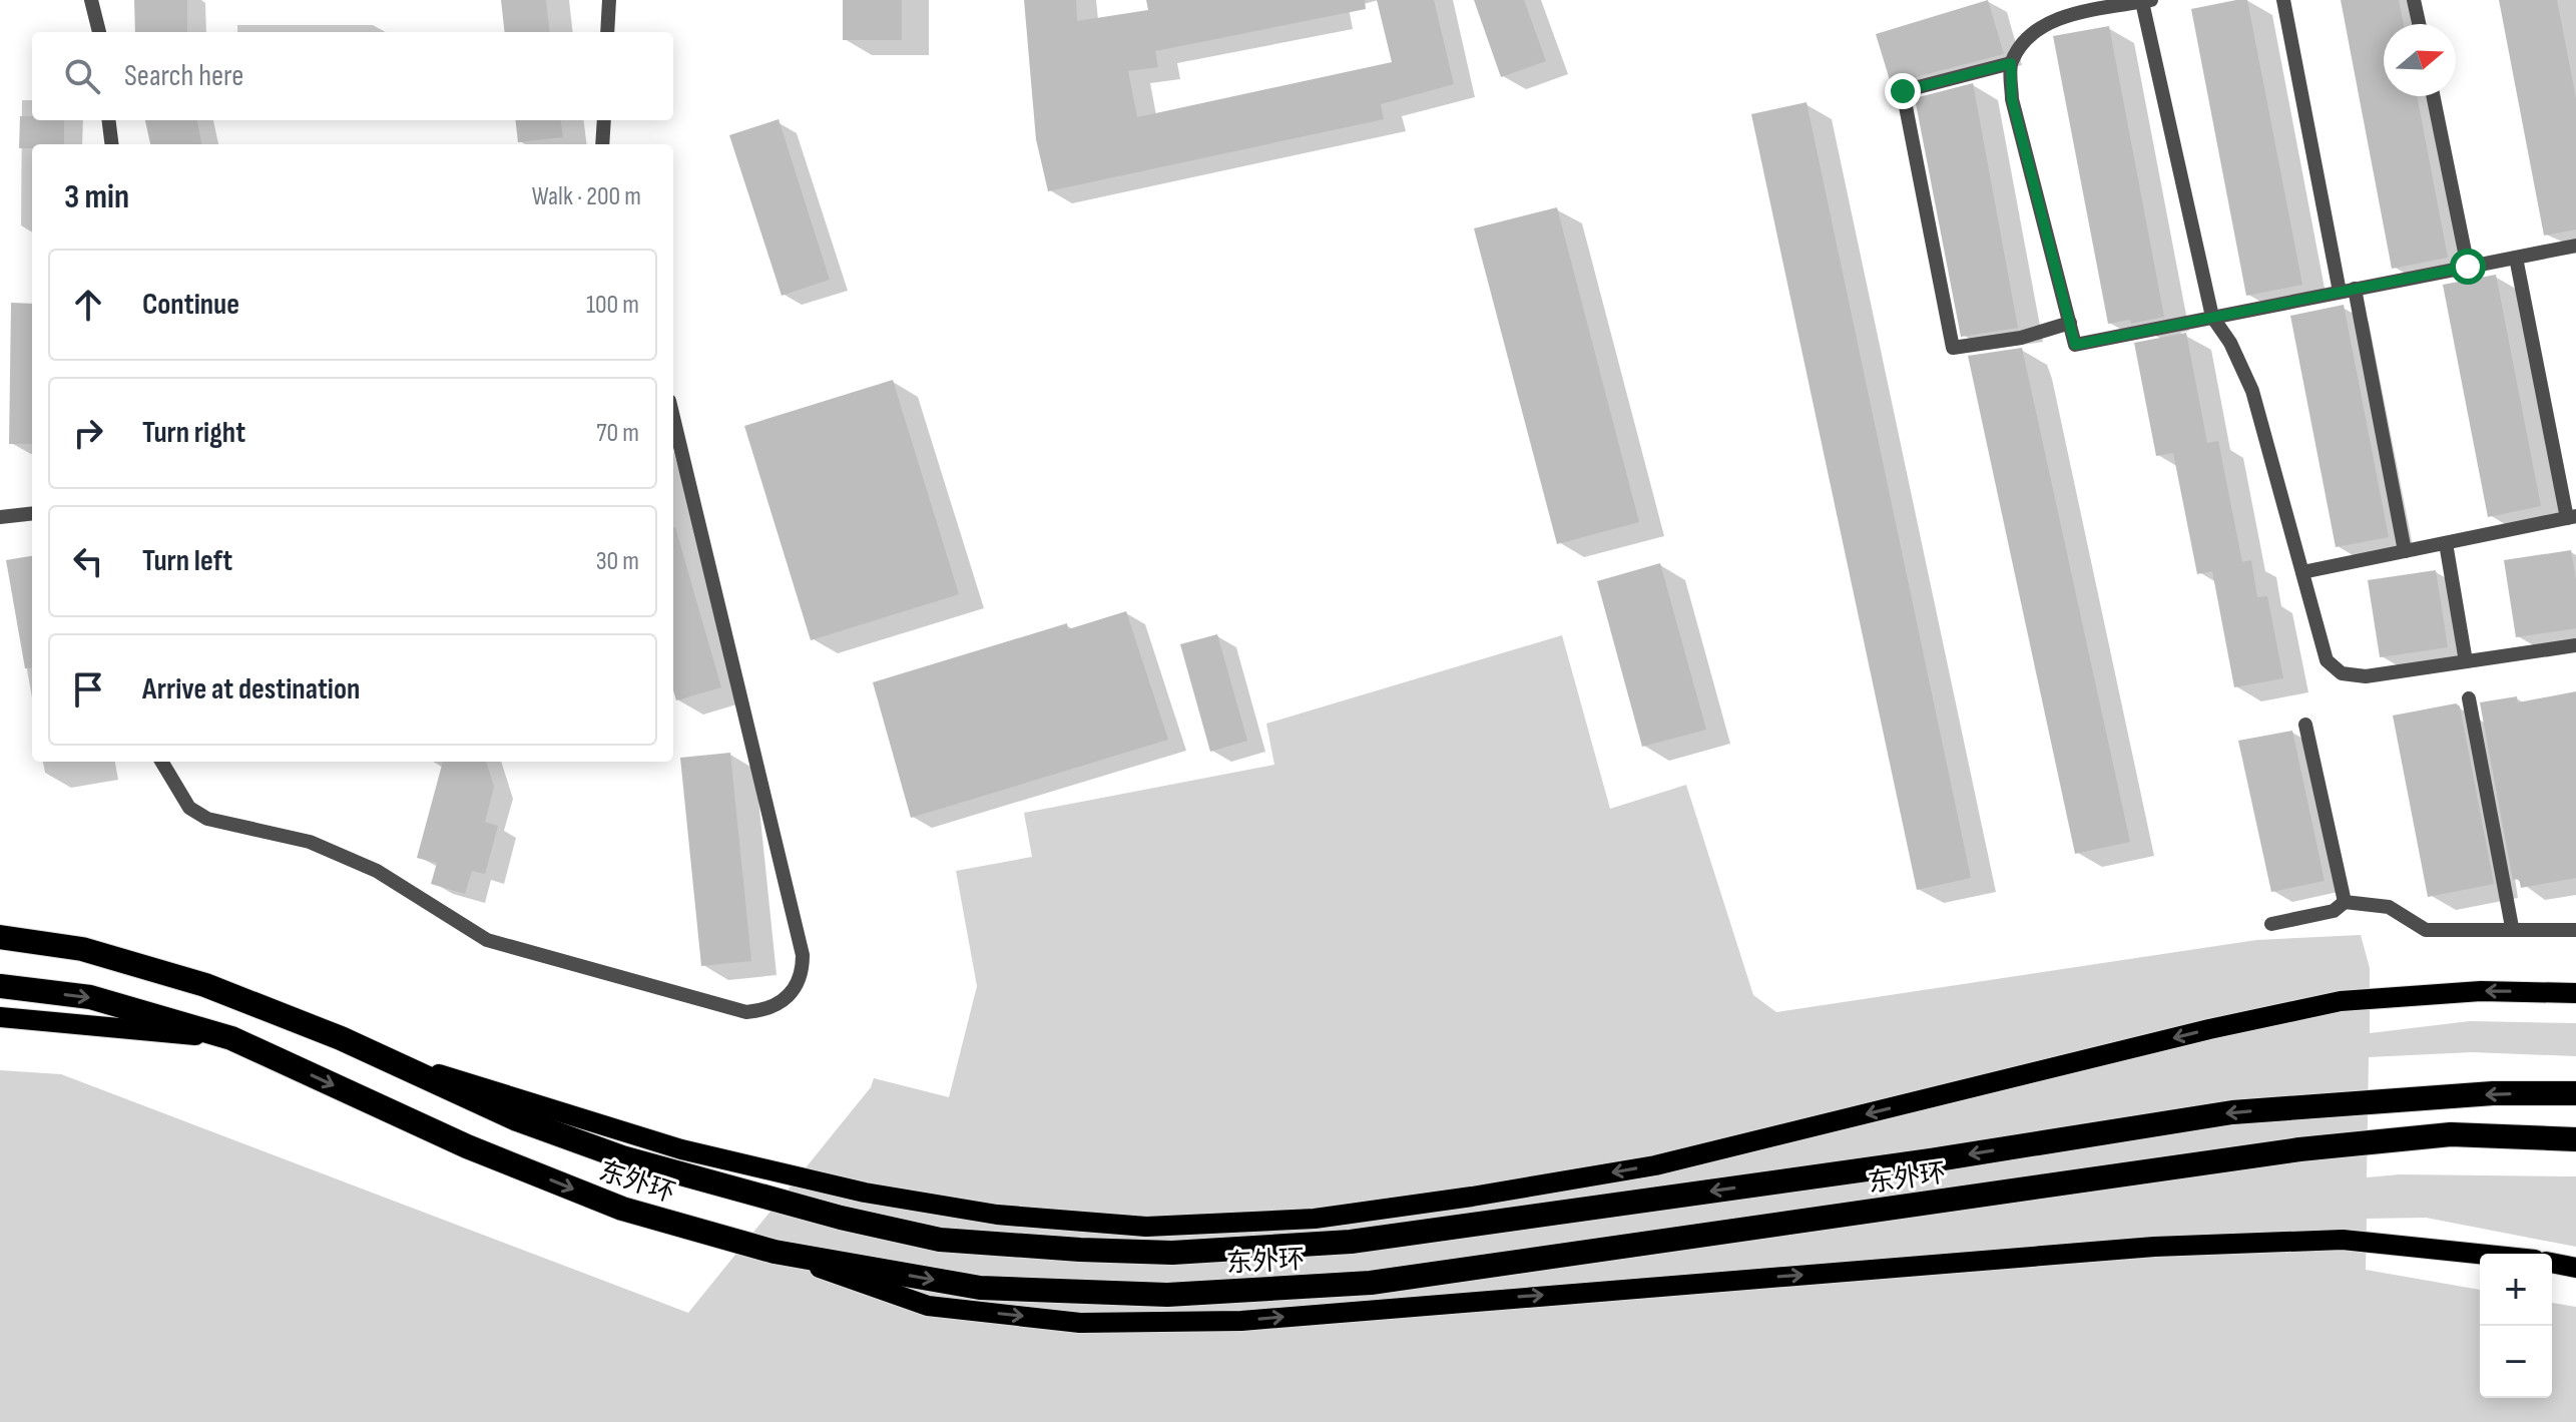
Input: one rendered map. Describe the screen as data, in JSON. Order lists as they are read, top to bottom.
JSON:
{
  "streets": {
    "highway": ["东外环"]
  },
  "north": "right",
  "page": {
    "search": "Search here",
    "heading": ["3 min", "Walk · 200 m"],
    "list": [
      ["Continue", "100 m"],
      ["Turn right", "70 m"],
      ["Turn left", "30 m"],
      "Arrive at destination"
    ],
    "map_buttons": ["+", "−"]
  }
}
